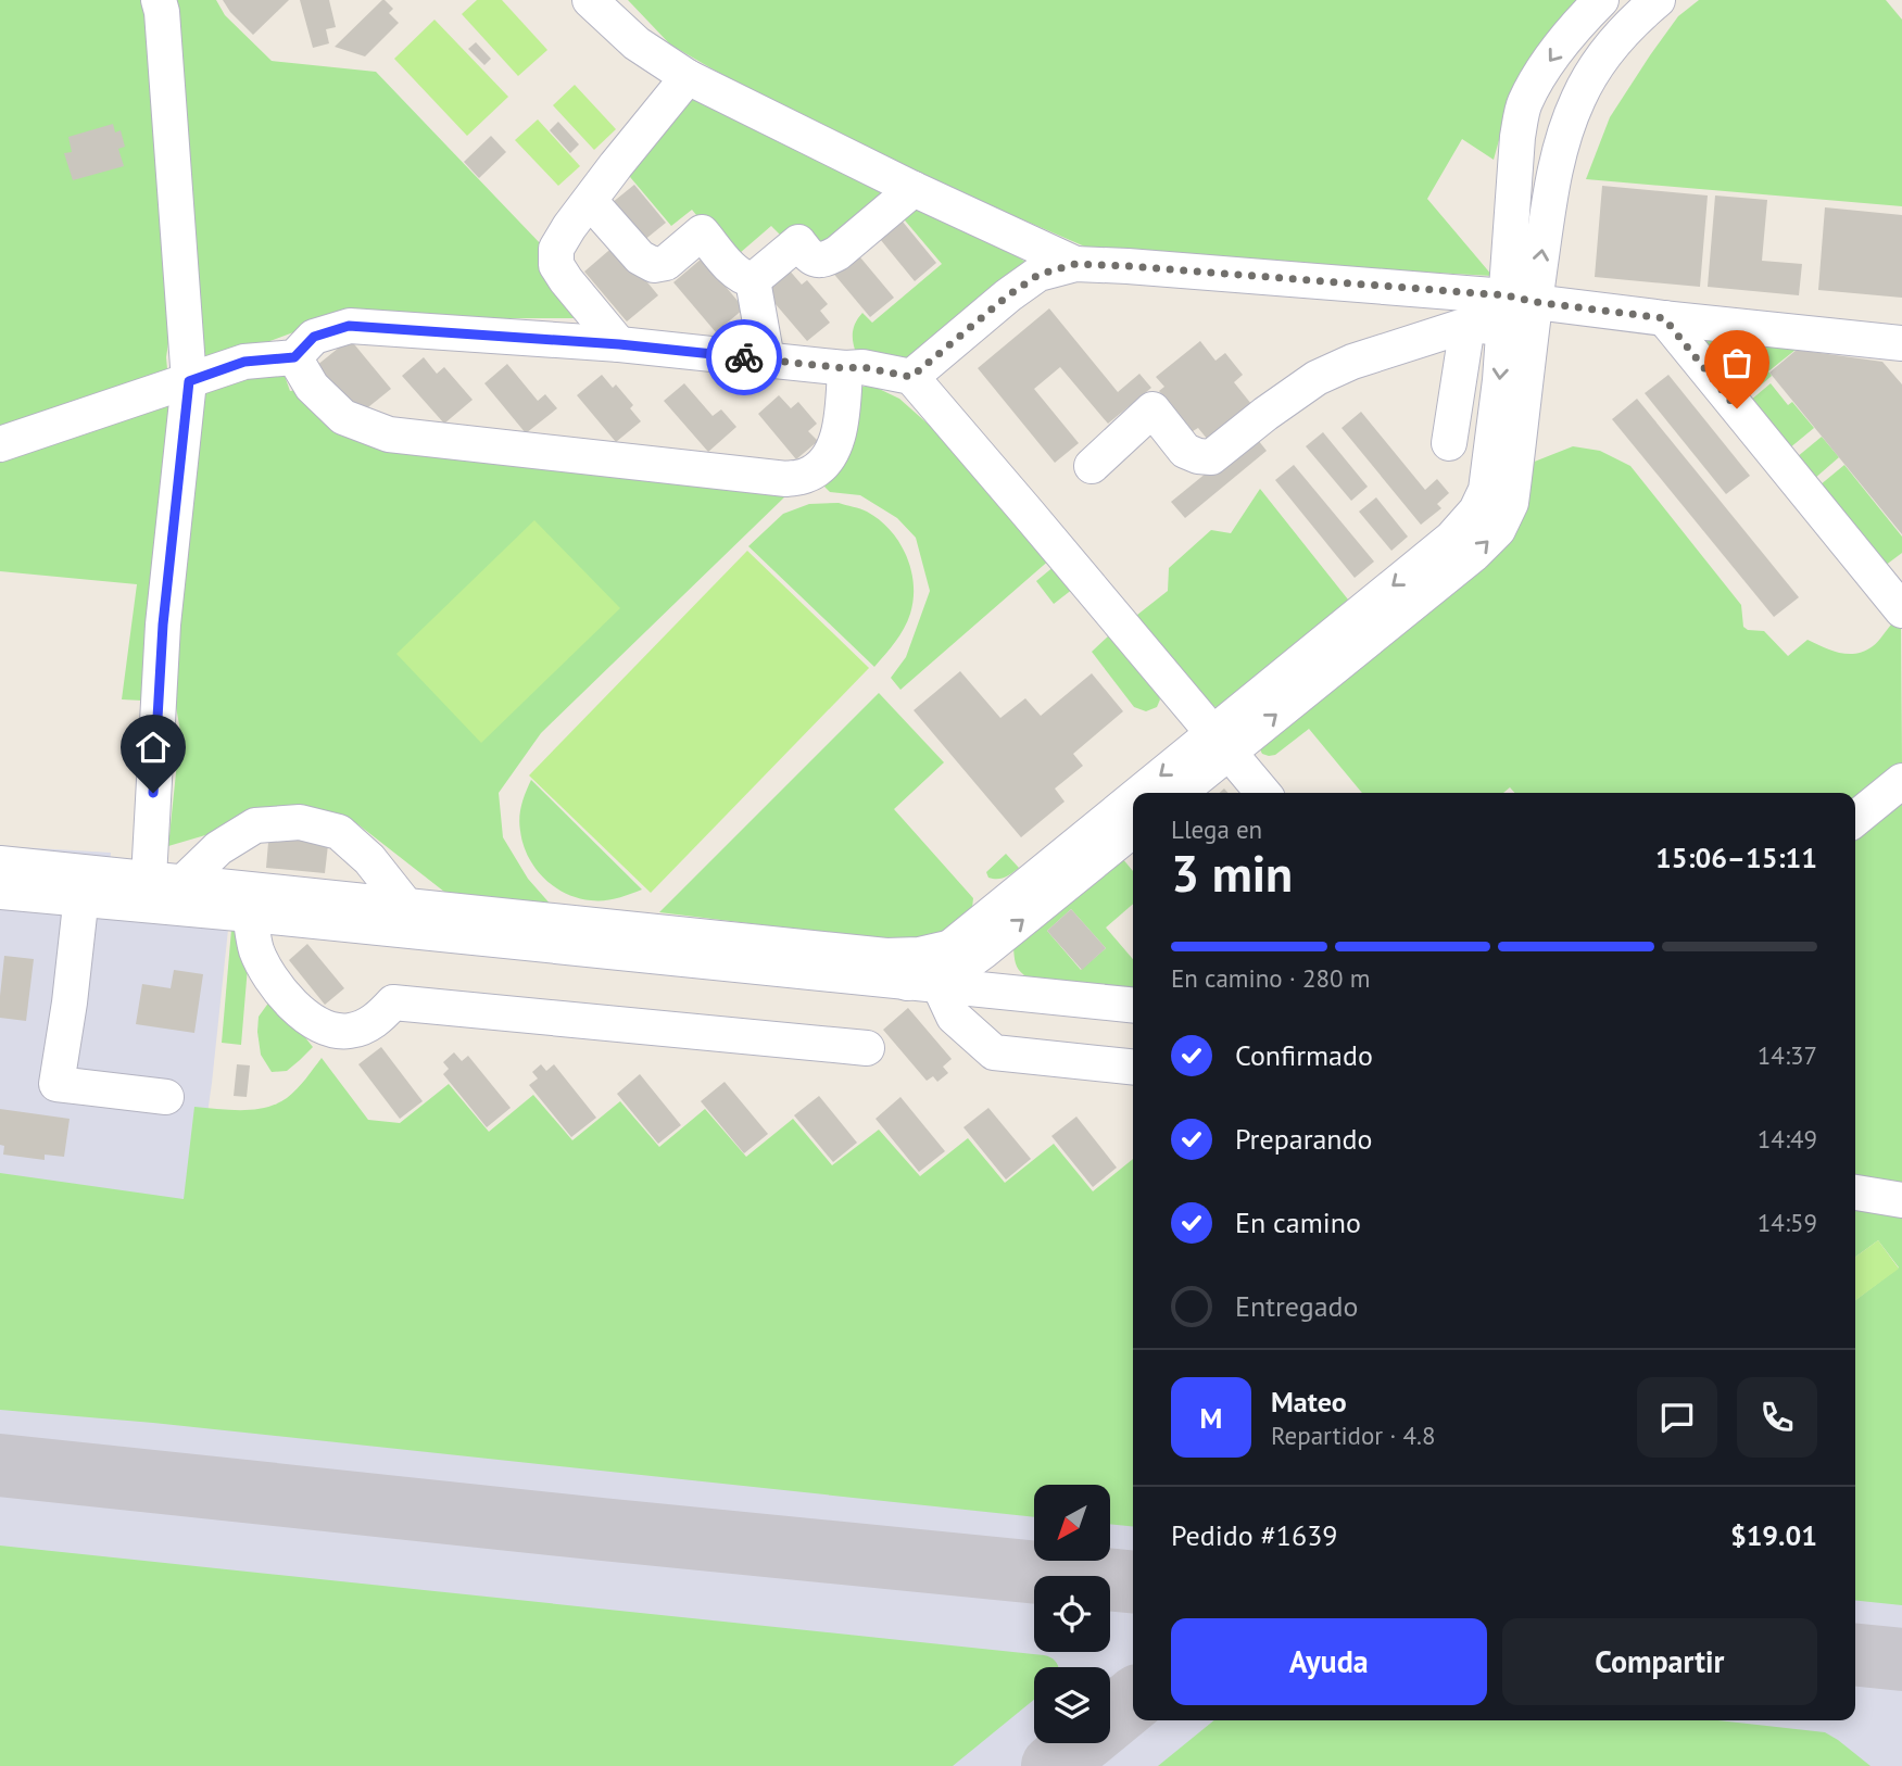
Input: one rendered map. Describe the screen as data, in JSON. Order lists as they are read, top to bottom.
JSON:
{
  "north": "bottom left",
  "page": {
    "heading": ["3 min", "Llega en", "15:06–15:11"],
    "panel": [
      "Mateo",
      "Repartidor · 4.8",
      "Pedido #1639",
      "$19.01"
    ],
    "bar": "En camino · 280 m",
    "list": [
      ["Confirmado", "14:37"],
      ["Preparando", "14:49"],
      ["En camino", "14:59"],
      "Entregado"
    ],
    "round": "M",
    "buttons": ["Ayuda", "Compartir"]
  }
}
